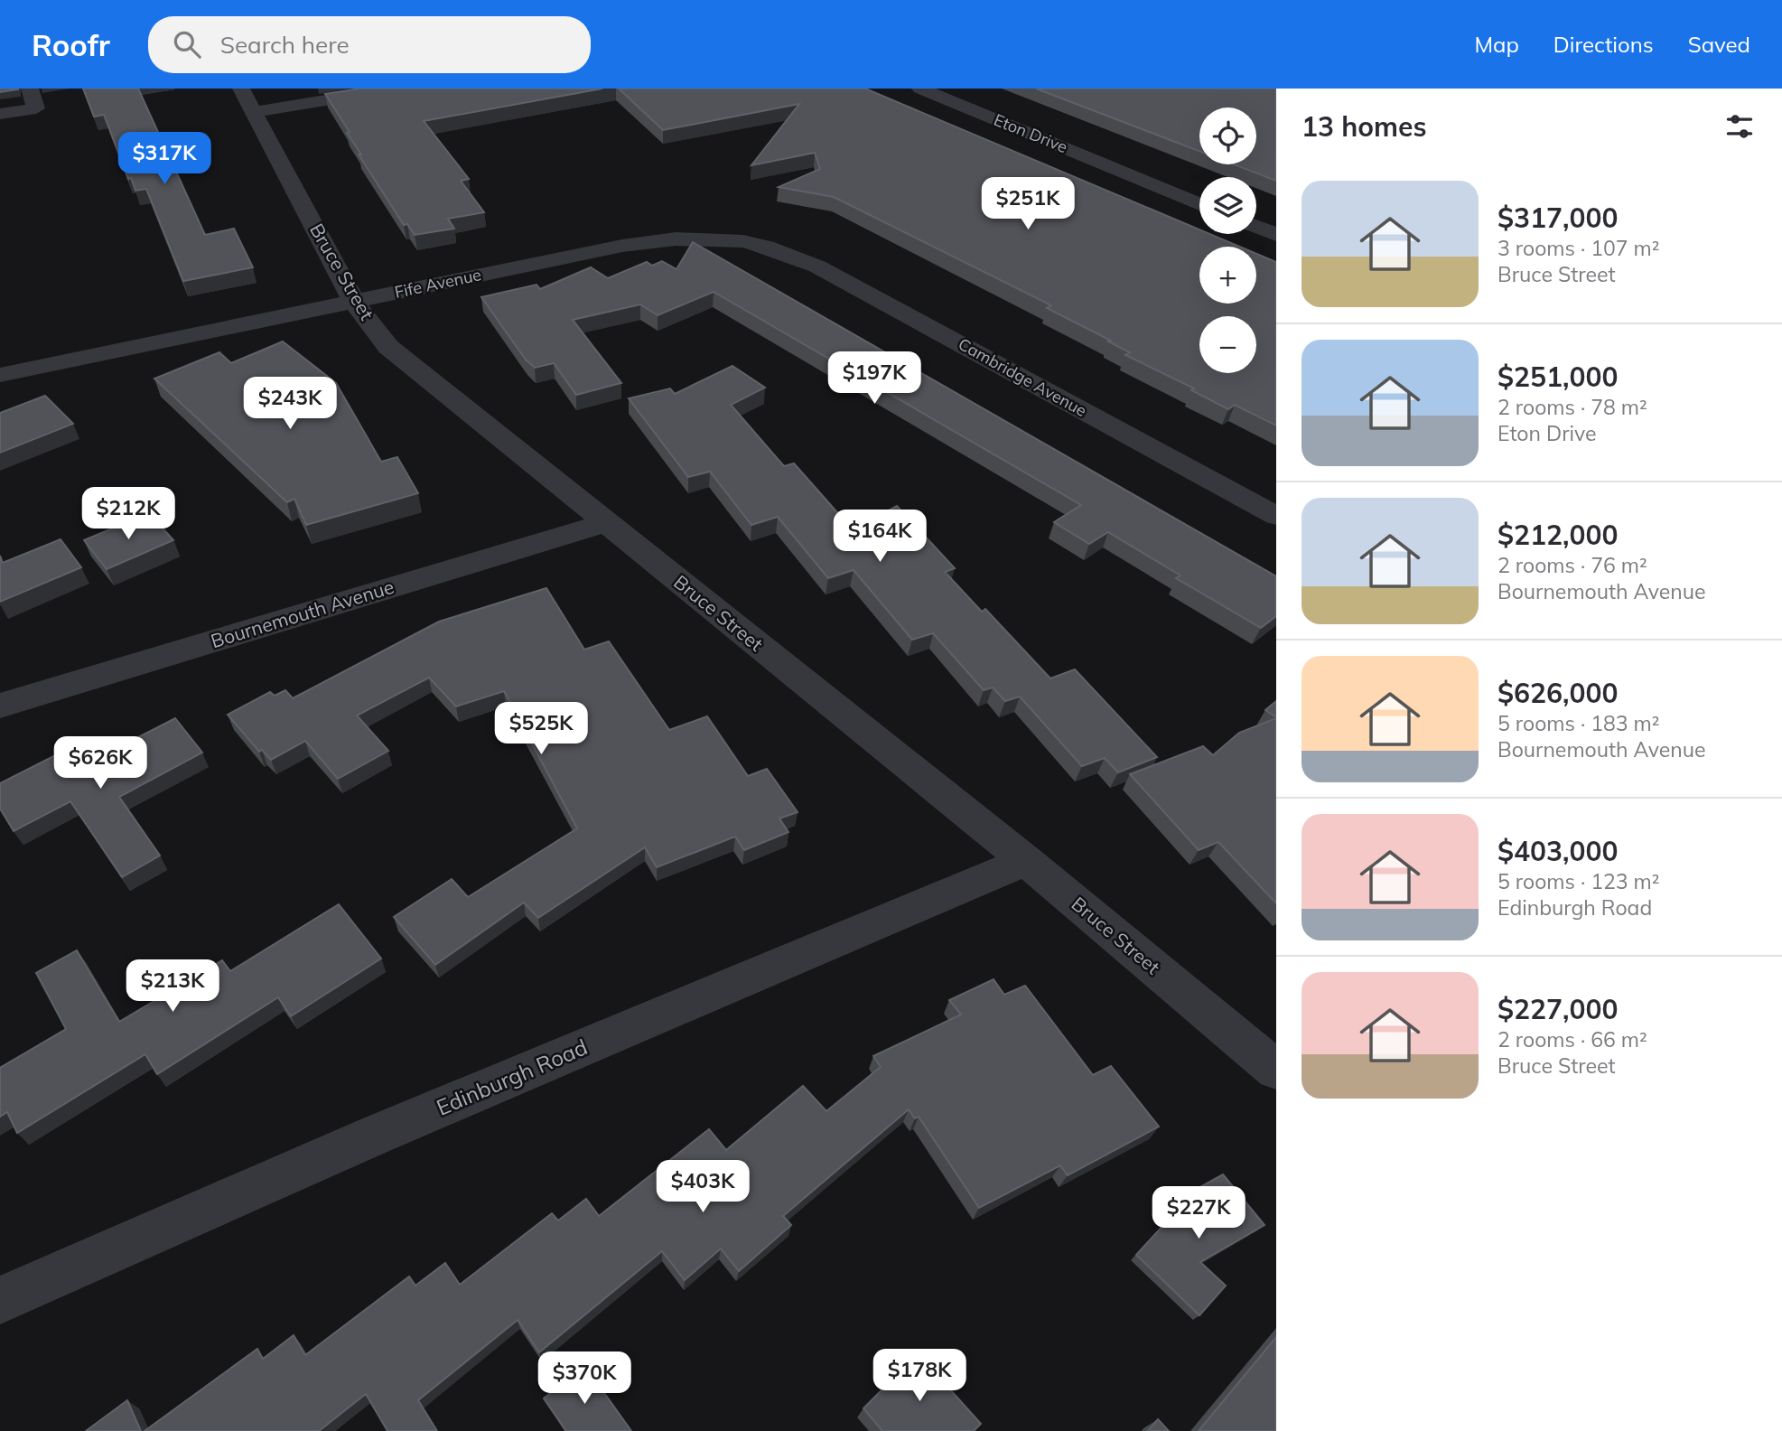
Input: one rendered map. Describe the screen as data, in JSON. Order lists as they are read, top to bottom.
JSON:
{
  "streets": {
    "street": [
      "Eton Drive",
      "Bruce Street",
      "Fife Avenue",
      "Cambridge Avenue",
      "Bournemouth Avenue",
      "Edinburgh Road"
    ]
  },
  "crossings": [
    ["Bruce Street", "Fife Avenue"],
    ["Bruce Street", "Bournemouth Avenue"],
    ["Bruce Street", "Edinburgh Road"],
    ["Fife Avenue", "Cambridge Avenue"]
  ],
  "page": {
    "header": "Roofr",
    "search": "Search here",
    "nav": ["Map", "Directions", "Saved"],
    "heading": "13 homes",
    "map_buttons": ["+", "−"],
    "price": [
      "$317K",
      "$251K",
      "$197K",
      "$243K",
      "$212K",
      "$164K",
      "$525K",
      "$626K",
      "$213K",
      "$403K",
      "$227K",
      "$178K",
      "$370K"
    ],
    "list": [
      {
        "name": "$317,000",
        "note": "3 rooms · 107 m² · Bruce Street"
      },
      {
        "name": "$251,000",
        "note": "2 rooms · 78 m² · Eton Drive"
      },
      {
        "name": "$212,000",
        "note": "2 rooms · 76 m² · Bournemouth Avenue"
      },
      {
        "name": "$626,000",
        "note": "5 rooms · 183 m² · Bournemouth Avenue"
      },
      {
        "name": "$403,000",
        "note": "5 rooms · 123 m² · Edinburgh Road"
      },
      {
        "name": "$227,000",
        "note": "2 rooms · 66 m² · Bruce Street"
      }
    ]
  }
}
